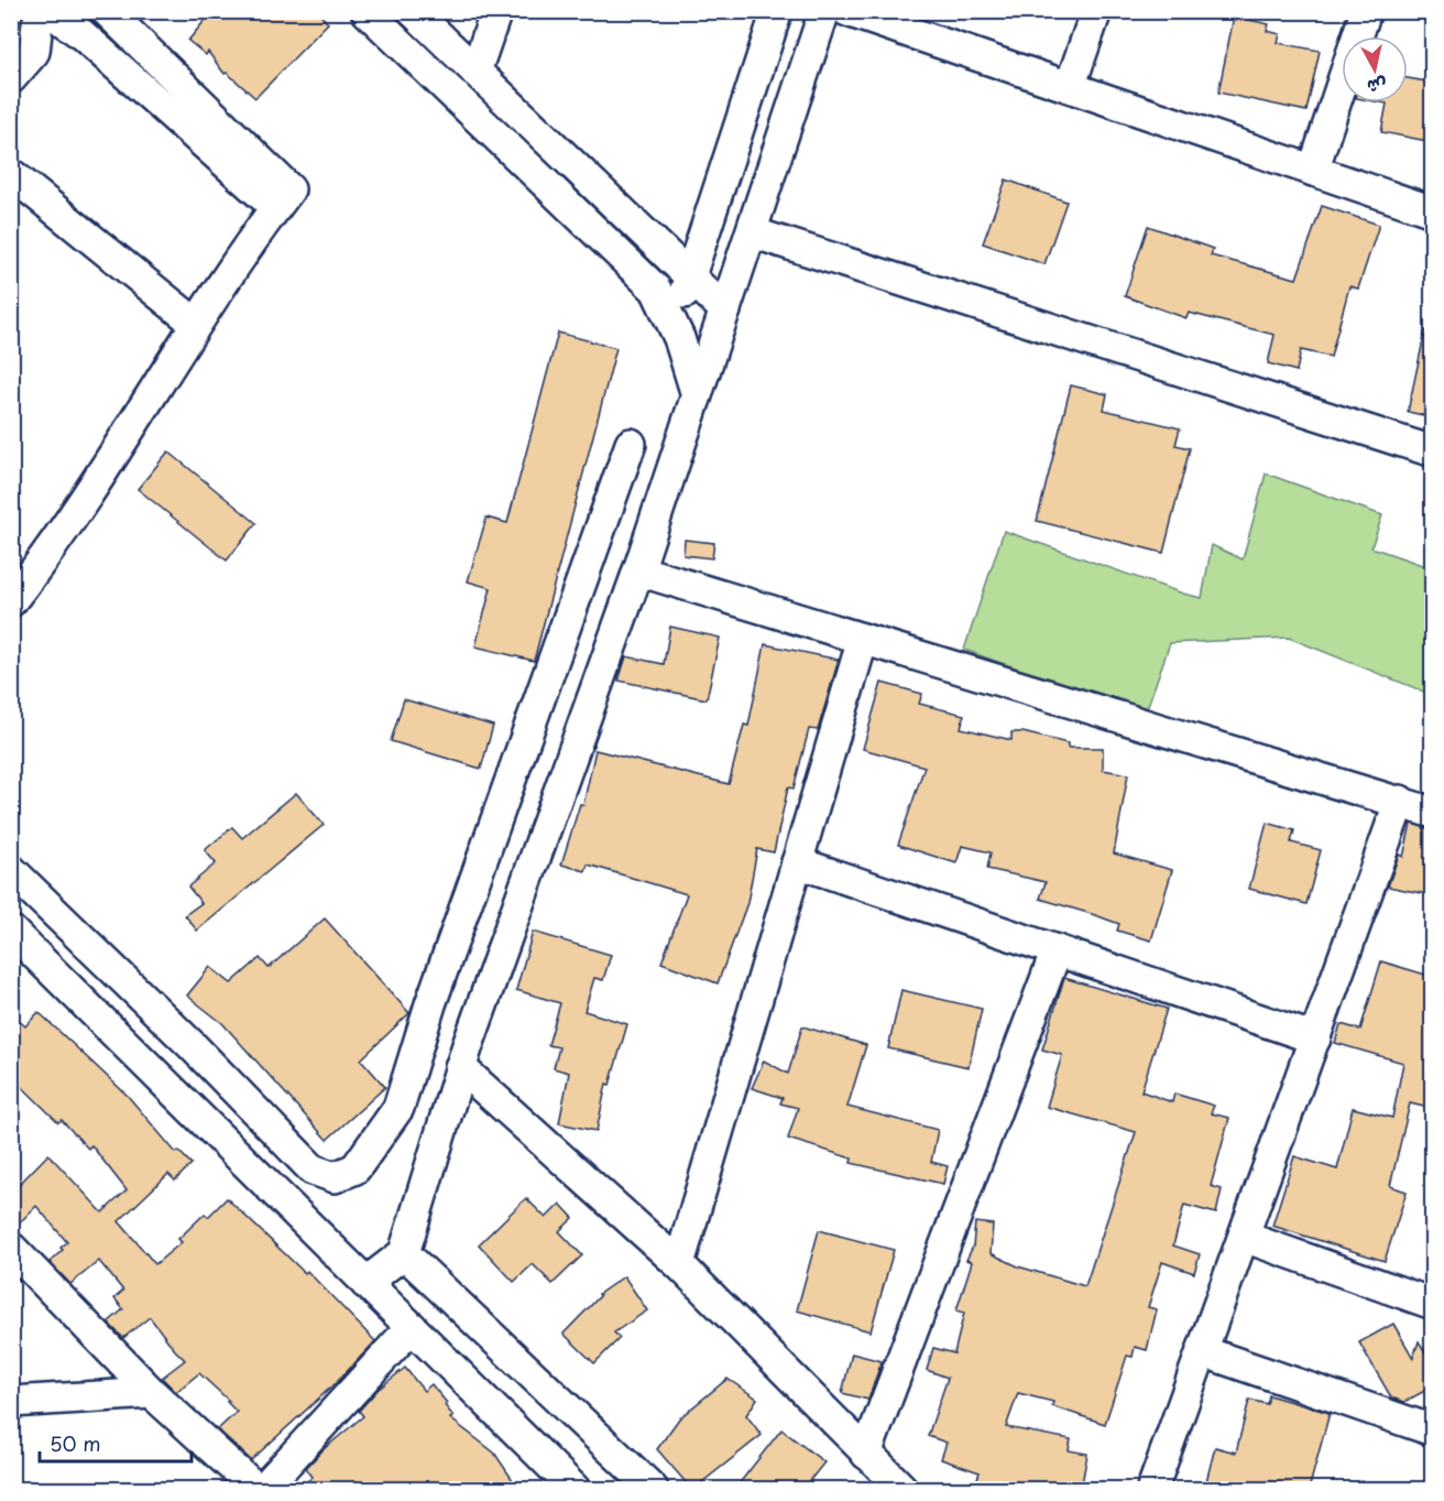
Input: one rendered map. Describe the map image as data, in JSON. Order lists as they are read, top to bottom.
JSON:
{
  "scale_bar": "50 m",
  "north": "bottom"
}
